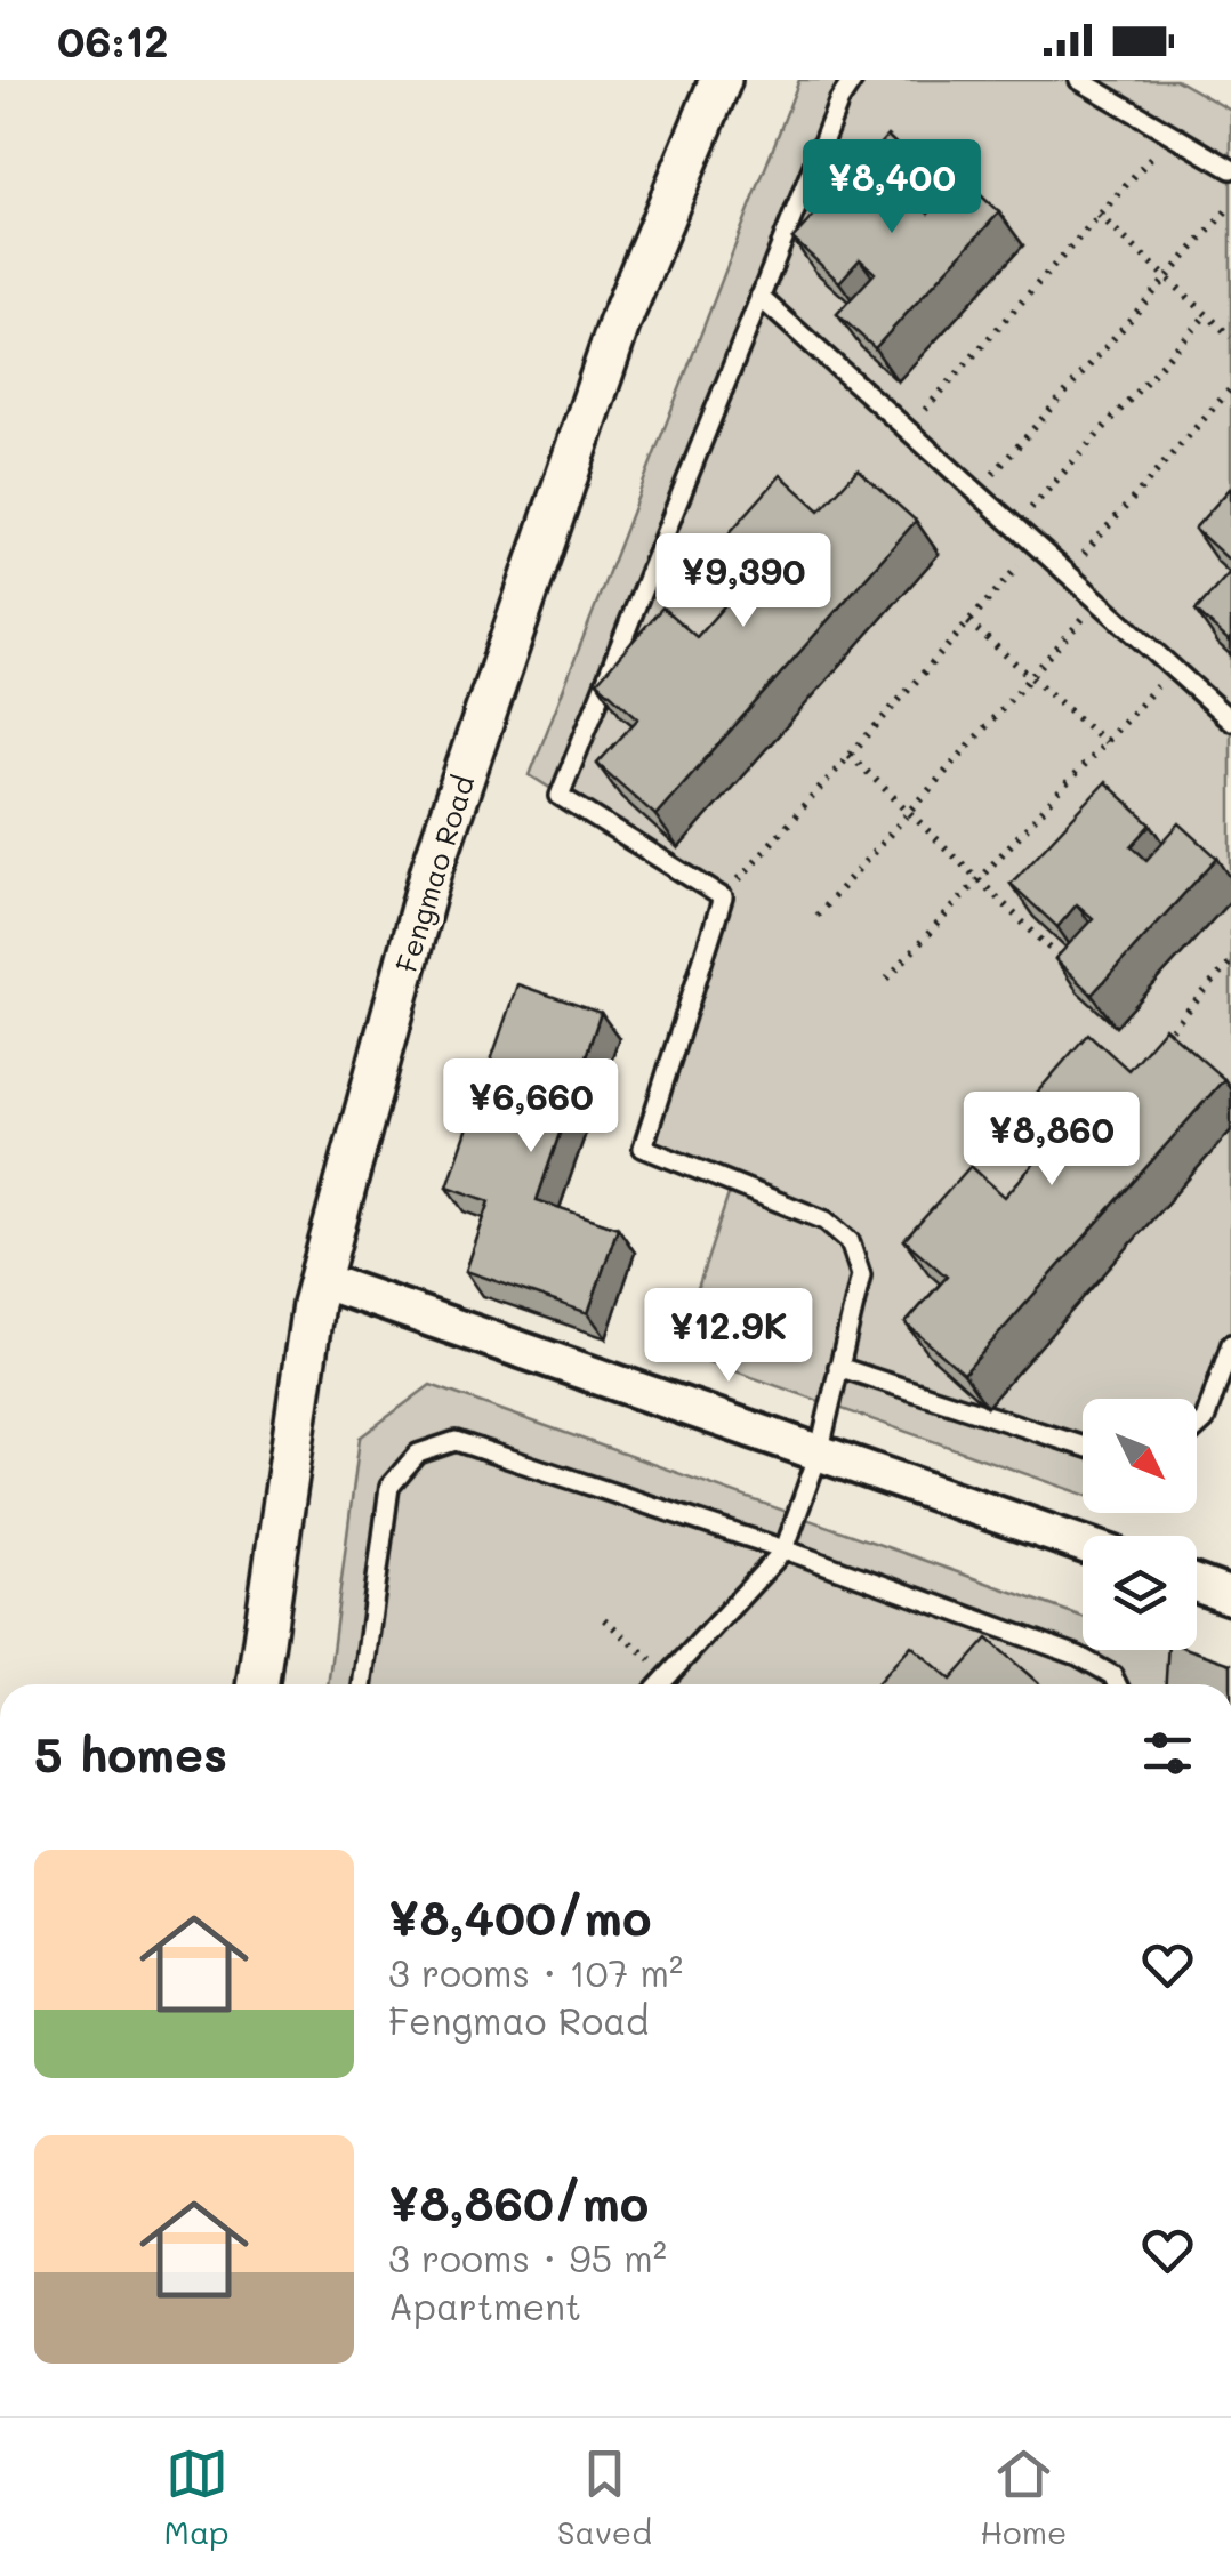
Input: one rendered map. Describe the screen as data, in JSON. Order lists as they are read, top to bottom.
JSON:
{
  "streets": {
    "street": ["Fengmao Road"]
  },
  "north": "bottom right",
  "page": {
    "status": "06:12",
    "price": [
      "¥8,400",
      "¥9,390",
      "¥6,660",
      "¥8,860",
      "¥12.9K"
    ],
    "heading": "5 homes",
    "list": [
      {
        "name": "¥8,400/mo",
        "note": "3 rooms · 107 m² · Fengmao Road"
      },
      {
        "name": "¥8,860/mo",
        "note": "3 rooms · 95 m² · Apartment"
      }
    ],
    "tabs": ["Map", "Saved", "Home"]
  }
}
